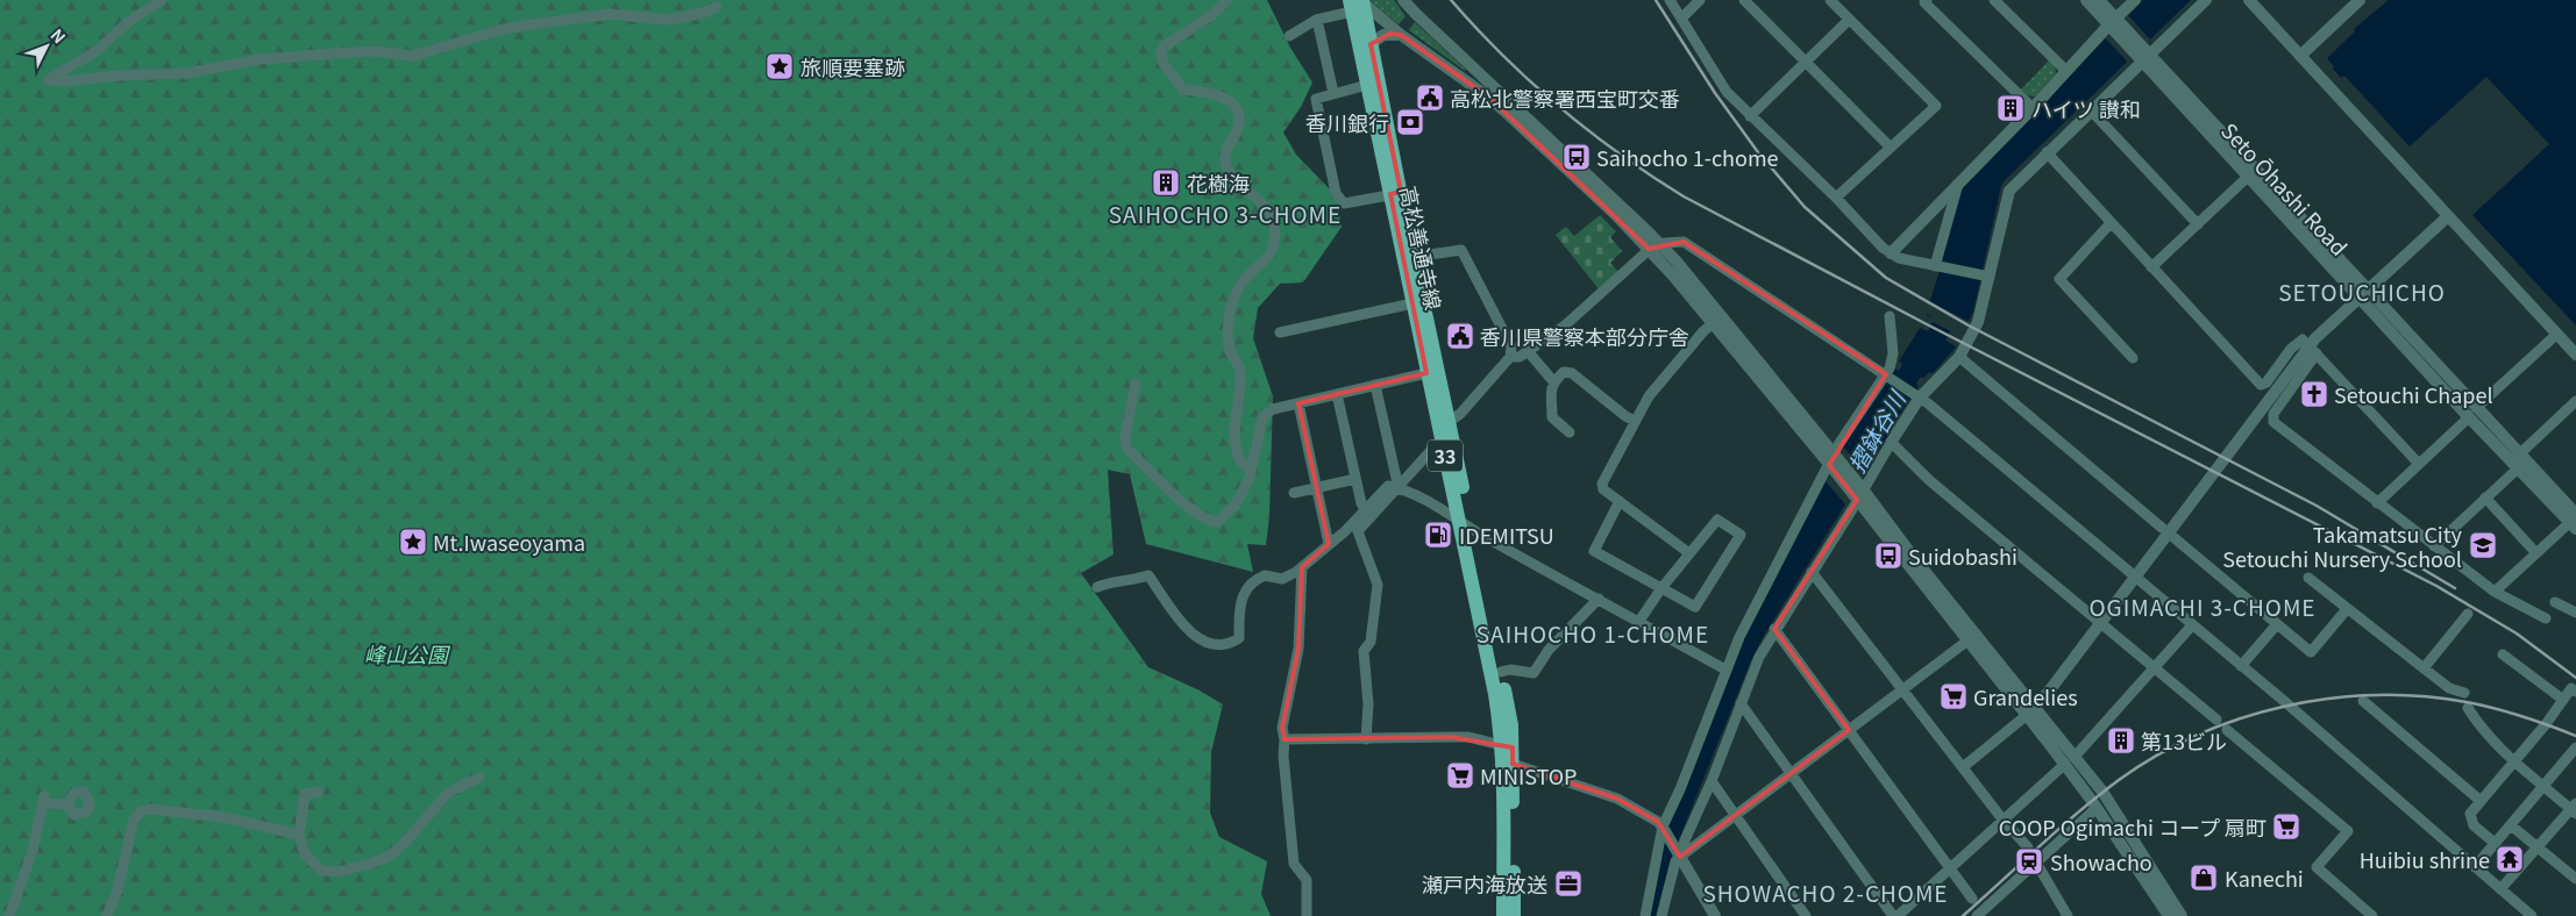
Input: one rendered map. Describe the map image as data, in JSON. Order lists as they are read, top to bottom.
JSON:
{
  "streets": {
    "main road": ["高松善通寺線", "33"],
    "street": ["Seto Ōhashi Road"]
  },
  "districts": [
    "SAIHOCHO 3-CHOME",
    "SETOUCHICHO",
    "OGIMACHI 3-CHOME",
    "SAIHOCHO 1-CHOME",
    "SHOWACHO 2-CHOME"
  ],
  "water": ["摺鉢谷川"],
  "parks": ["峰山公園"],
  "places": {
    "place": ["旅順要塞跡", "Mt.Iwaseoyama"],
    "public building": ["高松北警察署西宝町交番", "香川県警察本部分庁舎"],
    "building": ["ハイツ 讃和", "花樹海", "第13ビル"],
    "bank": ["香川銀行"],
    "bus stop": ["Saihocho 1-chome", "Suidobashi"],
    "church": ["Setouchi Chapel"],
    "fuel station": ["IDEMITSU"],
    "school or university": ["Takamatsu City Setouchi Nursery School"],
    "supermarket": ["Grandelies", "MINISTOP", "COOP Ogimachi コープ 扇町"],
    "temple": ["Huibiu shrine"],
    "station": ["Showacho"],
    "shop": ["Kanechi"],
    "office": ["瀬戸内海放送"]
  },
  "north": "top right"
}
